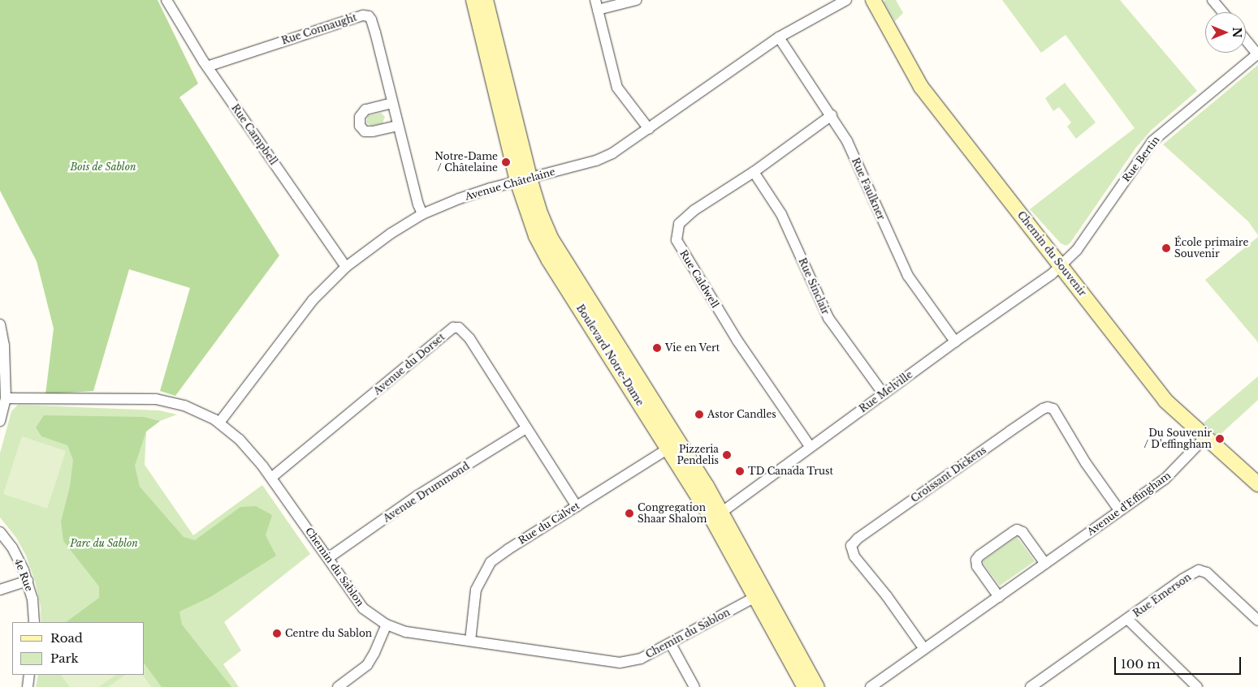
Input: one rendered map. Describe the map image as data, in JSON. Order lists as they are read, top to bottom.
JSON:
{
  "streets": {
    "street": [
      "Rue Connaught",
      "Rue Campbell",
      "Rue Bertin",
      "Avenue Châtelaine",
      "Rue Faulkner",
      "Chemin du Souvenir",
      "Rue Caldwell",
      "Rue Sinclair",
      "Boulevard Notre-Dame",
      "Avenue du Dorset",
      "Rue Melville",
      "Croissant Dickens",
      "Avenue Drummond",
      "Avenue d'Effingham",
      "Rue du Calvet",
      "Chemin du Sablon",
      "4e Rue",
      "Rue Emerson"
    ]
  },
  "crossings": [
    ["Rue Connaught", "Rue Campbell"],
    ["Rue Connaught", "Avenue Châtelaine"],
    ["Rue Campbell", "Avenue Châtelaine"],
    ["Rue Bertin", "Chemin du Souvenir"],
    ["Rue Bertin", "Rue Melville"],
    ["Avenue Châtelaine", "Rue Faulkner"],
    ["Avenue Châtelaine", "Boulevard Notre-Dame"],
    ["Avenue Châtelaine", "Chemin du Sablon"],
    ["Rue Faulkner", "Rue Caldwell"],
    ["Rue Faulkner", "Rue Melville"],
    ["Chemin du Souvenir", "Rue Melville"],
    ["Chemin du Souvenir", "Avenue d'Effingham"],
    ["Rue Caldwell", "Rue Sinclair"],
    ["Rue Caldwell", "Rue Melville"],
    ["Rue Sinclair", "Rue Melville"],
    ["Boulevard Notre-Dame", "Rue Melville"],
    ["Boulevard Notre-Dame", "Rue du Calvet"],
    ["Boulevard Notre-Dame", "Chemin du Sablon"],
    ["Avenue du Dorset", "Avenue Drummond"],
    ["Avenue du Dorset", "Rue du Calvet"],
    ["Avenue du Dorset", "Chemin du Sablon"],
    ["Croissant Dickens", "Avenue d'Effingham"],
    ["Avenue Drummond", "Chemin du Sablon"],
    ["Rue du Calvet", "Chemin du Sablon"]
  ],
  "parks": ["Bois de Sablon", "Parc du Sablon"],
  "places": [
    "Notre-Dame / Châtelaine",
    "École primaire Souvenir",
    "Vie en Vert",
    "Astor Candles",
    "Du Souvenir / D'effingham",
    "Pizzeria Pendelis",
    "TD Canada Trust",
    "Congregation Shaar Shalom",
    "Centre du Sablon"
  ],
  "legend": ["Road", "Park"],
  "scale_bar": "100 m",
  "north": "right"
}
